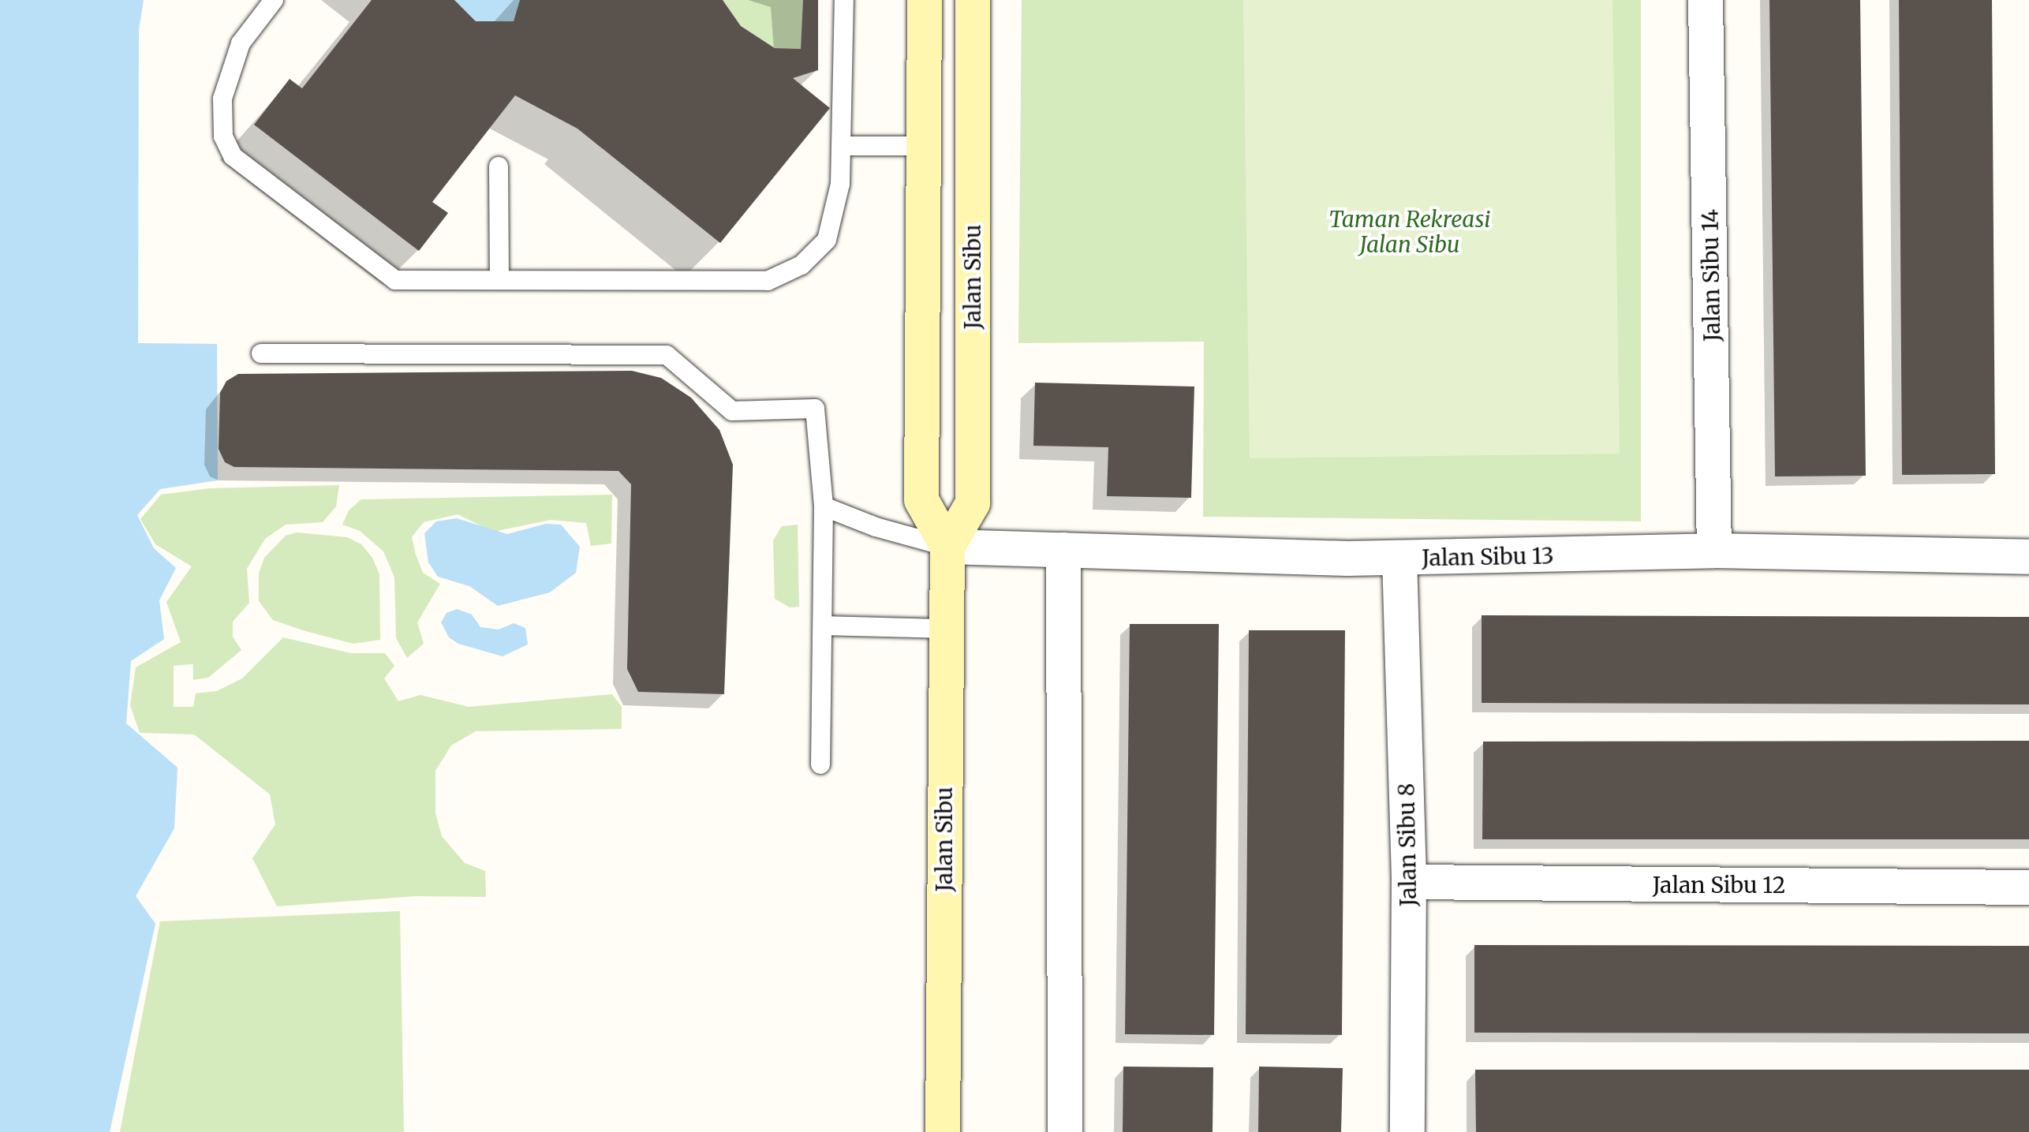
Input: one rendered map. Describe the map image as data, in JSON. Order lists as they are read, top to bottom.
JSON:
{
  "streets": {
    "street": [
      "Jalan Sibu 14",
      "Jalan Sibu",
      "Jalan Sibu 13",
      "Jalan Sibu 8",
      "Jalan Sibu 12"
    ]
  },
  "crossings": [
    ["Jalan Sibu 14", "Jalan Sibu 13"],
    ["Jalan Sibu", "Jalan Sibu 13"],
    ["Jalan Sibu 13", "Jalan Sibu 8"],
    ["Jalan Sibu 8", "Jalan Sibu 12"]
  ],
  "parks": ["Taman Rekreasi Jalan Sibu"]
}
